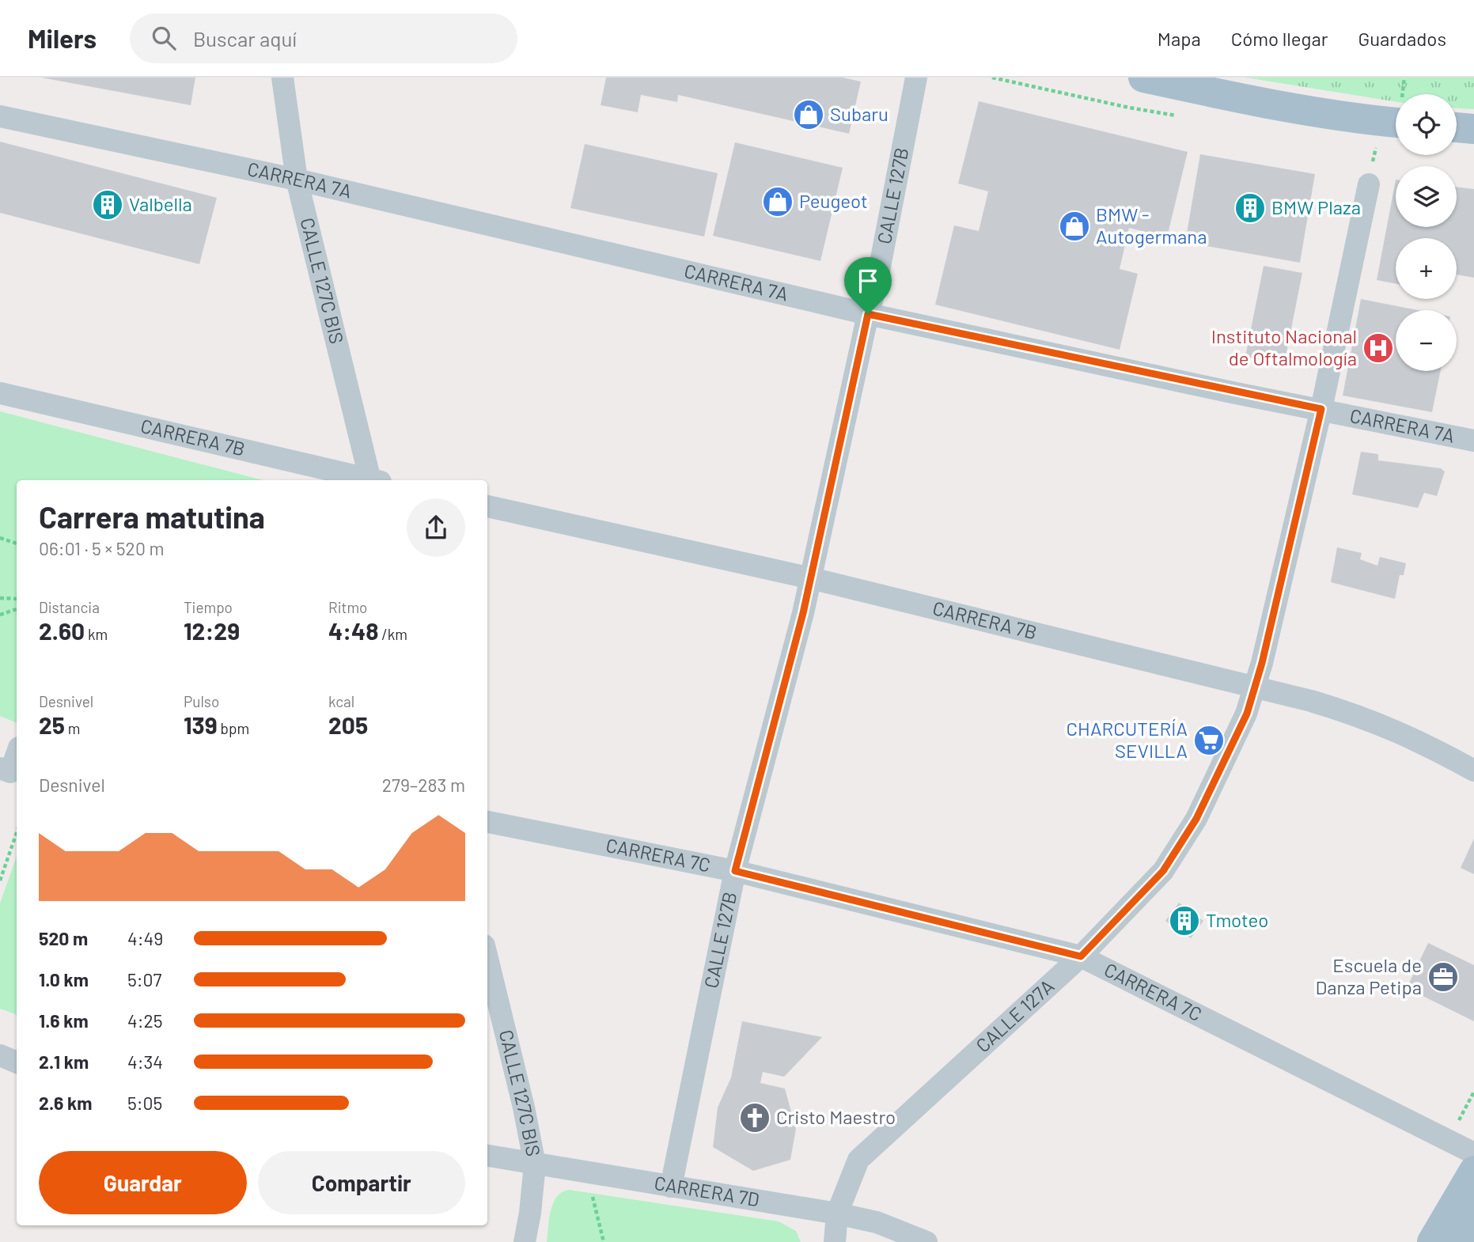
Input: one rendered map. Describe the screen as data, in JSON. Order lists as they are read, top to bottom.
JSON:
{
  "streets": {
    "street": [
      "CARRERA 7A",
      "CALLE 127B",
      "CALLE 127C BIS",
      "CARRERA 7B",
      "CARRERA 7C",
      "CALLE 127A",
      "CARRERA 7D"
    ]
  },
  "crossings": [
    ["CARRERA 7A", "CALLE 127B"],
    ["CARRERA 7A", "CALLE 127C BIS"],
    ["CARRERA 7A", "CALLE 127A"],
    ["CALLE 127B", "CARRERA 7B"],
    ["CALLE 127B", "CARRERA 7C"],
    ["CALLE 127B", "CARRERA 7D"],
    ["CALLE 127C BIS", "CARRERA 7D"],
    ["CARRERA 7B", "CALLE 127A"],
    ["CARRERA 7C", "CALLE 127A"],
    ["CALLE 127A", "CARRERA 7D"]
  ],
  "places": {
    "shop": ["Subaru", "Peugeot", "BMW - Autogermana"],
    "building": ["Valbella", "BMW Plaza", "Tmoteo"],
    "hospital": ["Instituto Nacional de Oftalmología"],
    "supermarket": ["CHARCUTERÍA SEVILLA"],
    "office": ["Escuela de Danza Petipa"],
    "church": ["Cristo Maestro"]
  },
  "page": {
    "header": "Milers",
    "search": "Buscar aquí",
    "nav": ["Mapa", "Cómo llegar", "Guardados"],
    "map_buttons": ["+", "−"],
    "heading": ["Carrera matutina", "06:01 · 5 × 520 m"],
    "stats": [
      ["Distancia", "2.60 km"],
      ["Tiempo", "12:29"],
      ["Ritmo", "4:48 /km"],
      ["Desnivel", "25 m"],
      ["Pulso", "139 bpm"],
      ["kcal", "205"]
    ],
    "chart": ["Desnivel", "279–283 m"],
    "list": [
      {
        "name": "520 m",
        "note": "4:49"
      },
      {
        "name": "1.0 km",
        "note": "5:07"
      },
      {
        "name": "1.6 km",
        "note": "4:25"
      },
      {
        "name": "2.1 km",
        "note": "4:34"
      },
      {
        "name": "2.6 km",
        "note": "5:05"
      }
    ],
    "buttons": ["Guardar", "Compartir"]
  }
}
